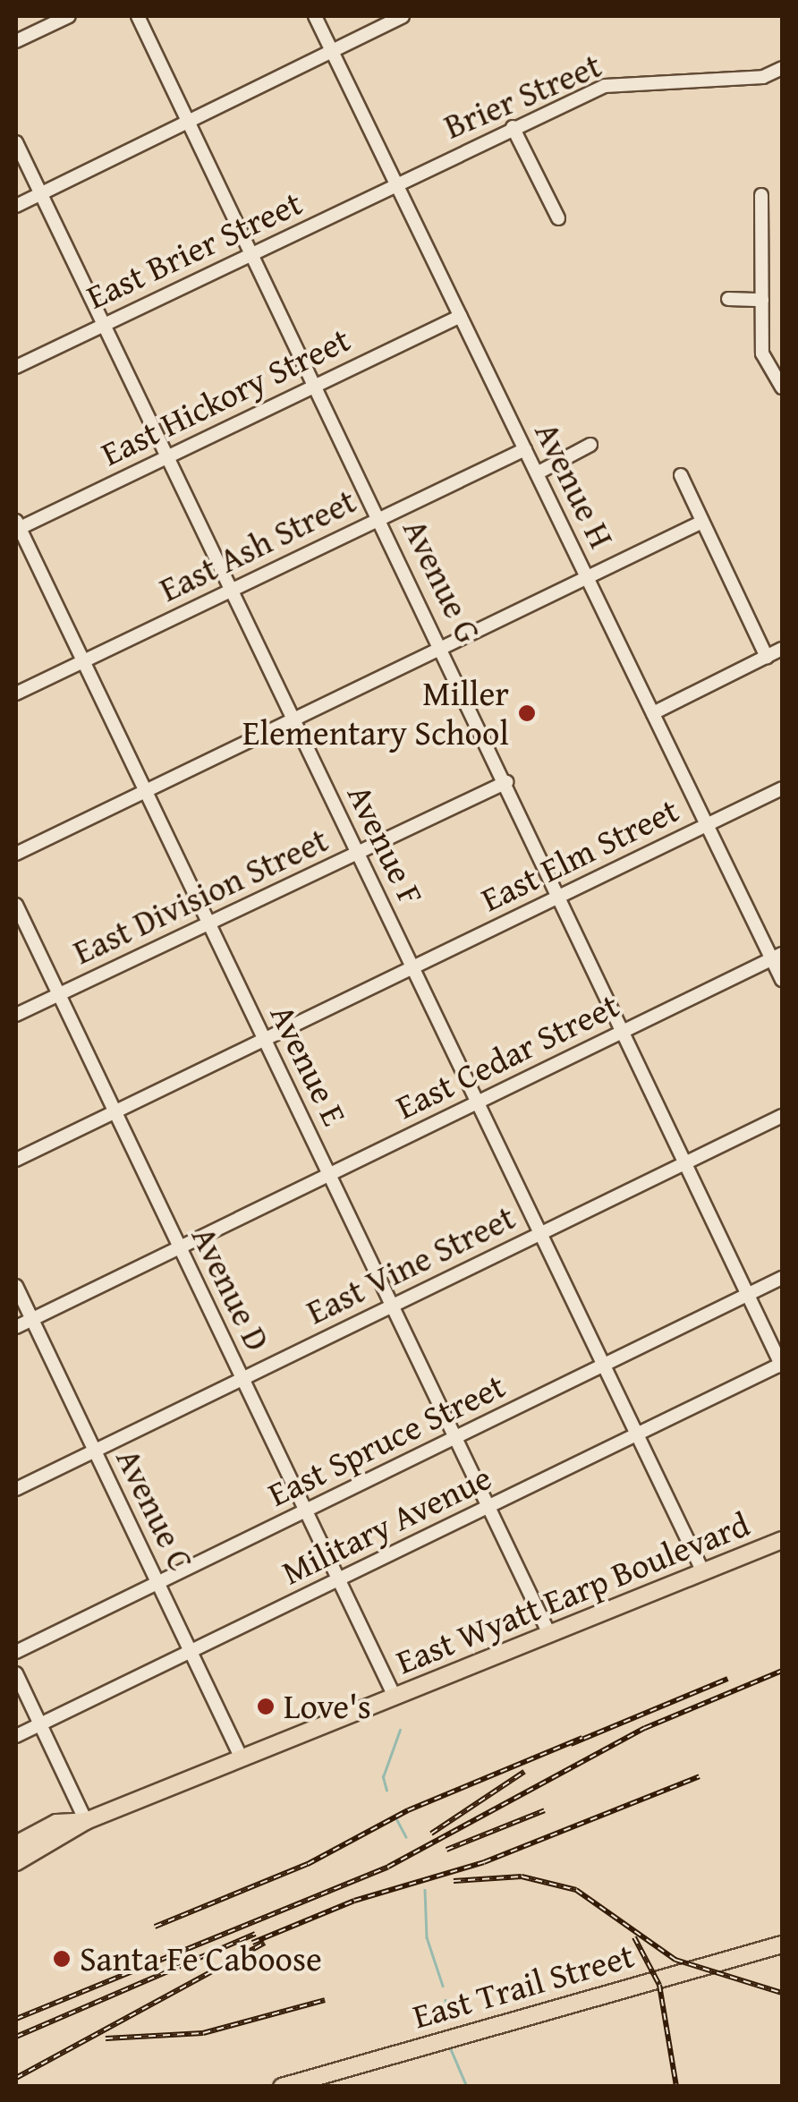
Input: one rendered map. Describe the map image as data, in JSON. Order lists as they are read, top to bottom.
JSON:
{
  "streets": {
    "main road": ["East Wyatt Earp Boulevard", "East Trail Street"],
    "street": [
      "Brier Street",
      "East Brier Street",
      "East Hickory Street",
      "Avenue H",
      "East Ash Street",
      "Avenue G",
      "Avenue F",
      "East Elm Street",
      "East Division Street",
      "East Cedar Street",
      "Avenue E",
      "East Vine Street",
      "Avenue D",
      "East Spruce Street",
      "Avenue C",
      "Military Avenue"
    ]
  },
  "crossings": [
    ["Brier Street", "East Brier Street"],
    ["Brier Street", "Avenue H"],
    ["East Brier Street", "Avenue H"],
    ["East Brier Street", "Avenue G"],
    ["East Brier Street", "Avenue F"],
    ["East Hickory Street", "Avenue H"],
    ["East Hickory Street", "Avenue G"],
    ["East Hickory Street", "Avenue F"],
    ["East Hickory Street", "Avenue E"],
    ["Avenue H", "East Ash Street"],
    ["Avenue H", "East Elm Street"],
    ["Avenue H", "East Cedar Street"],
    ["East Ash Street", "Avenue G"],
    ["East Ash Street", "Avenue F"],
    ["East Ash Street", "Avenue E"],
    ["Avenue G", "East Elm Street"],
    ["Avenue G", "East Division Street"],
    ["Avenue G", "East Cedar Street"],
    ["Avenue G", "East Vine Street"],
    ["Avenue G", "East Spruce Street"],
    ["Avenue G", "Military Avenue"],
    ["Avenue F", "East Elm Street"],
    ["Avenue F", "East Division Street"],
    ["Avenue F", "East Cedar Street"],
    ["Avenue F", "East Vine Street"],
    ["Avenue F", "East Spruce Street"],
    ["Avenue F", "Military Avenue"],
    ["Avenue F", "East Wyatt Earp Boulevard"],
    ["East Elm Street", "Avenue E"],
    ["East Elm Street", "Avenue D"],
    ["East Division Street", "Avenue E"],
    ["East Division Street", "Avenue D"],
    ["East Cedar Street", "Avenue E"],
    ["East Cedar Street", "Avenue D"],
    ["East Cedar Street", "Avenue C"],
    ["Avenue E", "East Vine Street"],
    ["Avenue E", "East Spruce Street"],
    ["Avenue E", "Military Avenue"],
    ["Avenue E", "East Wyatt Earp Boulevard"],
    ["East Vine Street", "Avenue D"],
    ["East Vine Street", "Avenue C"],
    ["Avenue D", "East Spruce Street"],
    ["Avenue D", "Military Avenue"],
    ["Avenue D", "East Wyatt Earp Boulevard"],
    ["East Spruce Street", "Avenue C"],
    ["Avenue C", "Military Avenue"],
    ["Avenue C", "East Wyatt Earp Boulevard"]
  ],
  "places": ["Miller Elementary School", "Love's", "Santa Fe Caboose"]
}
